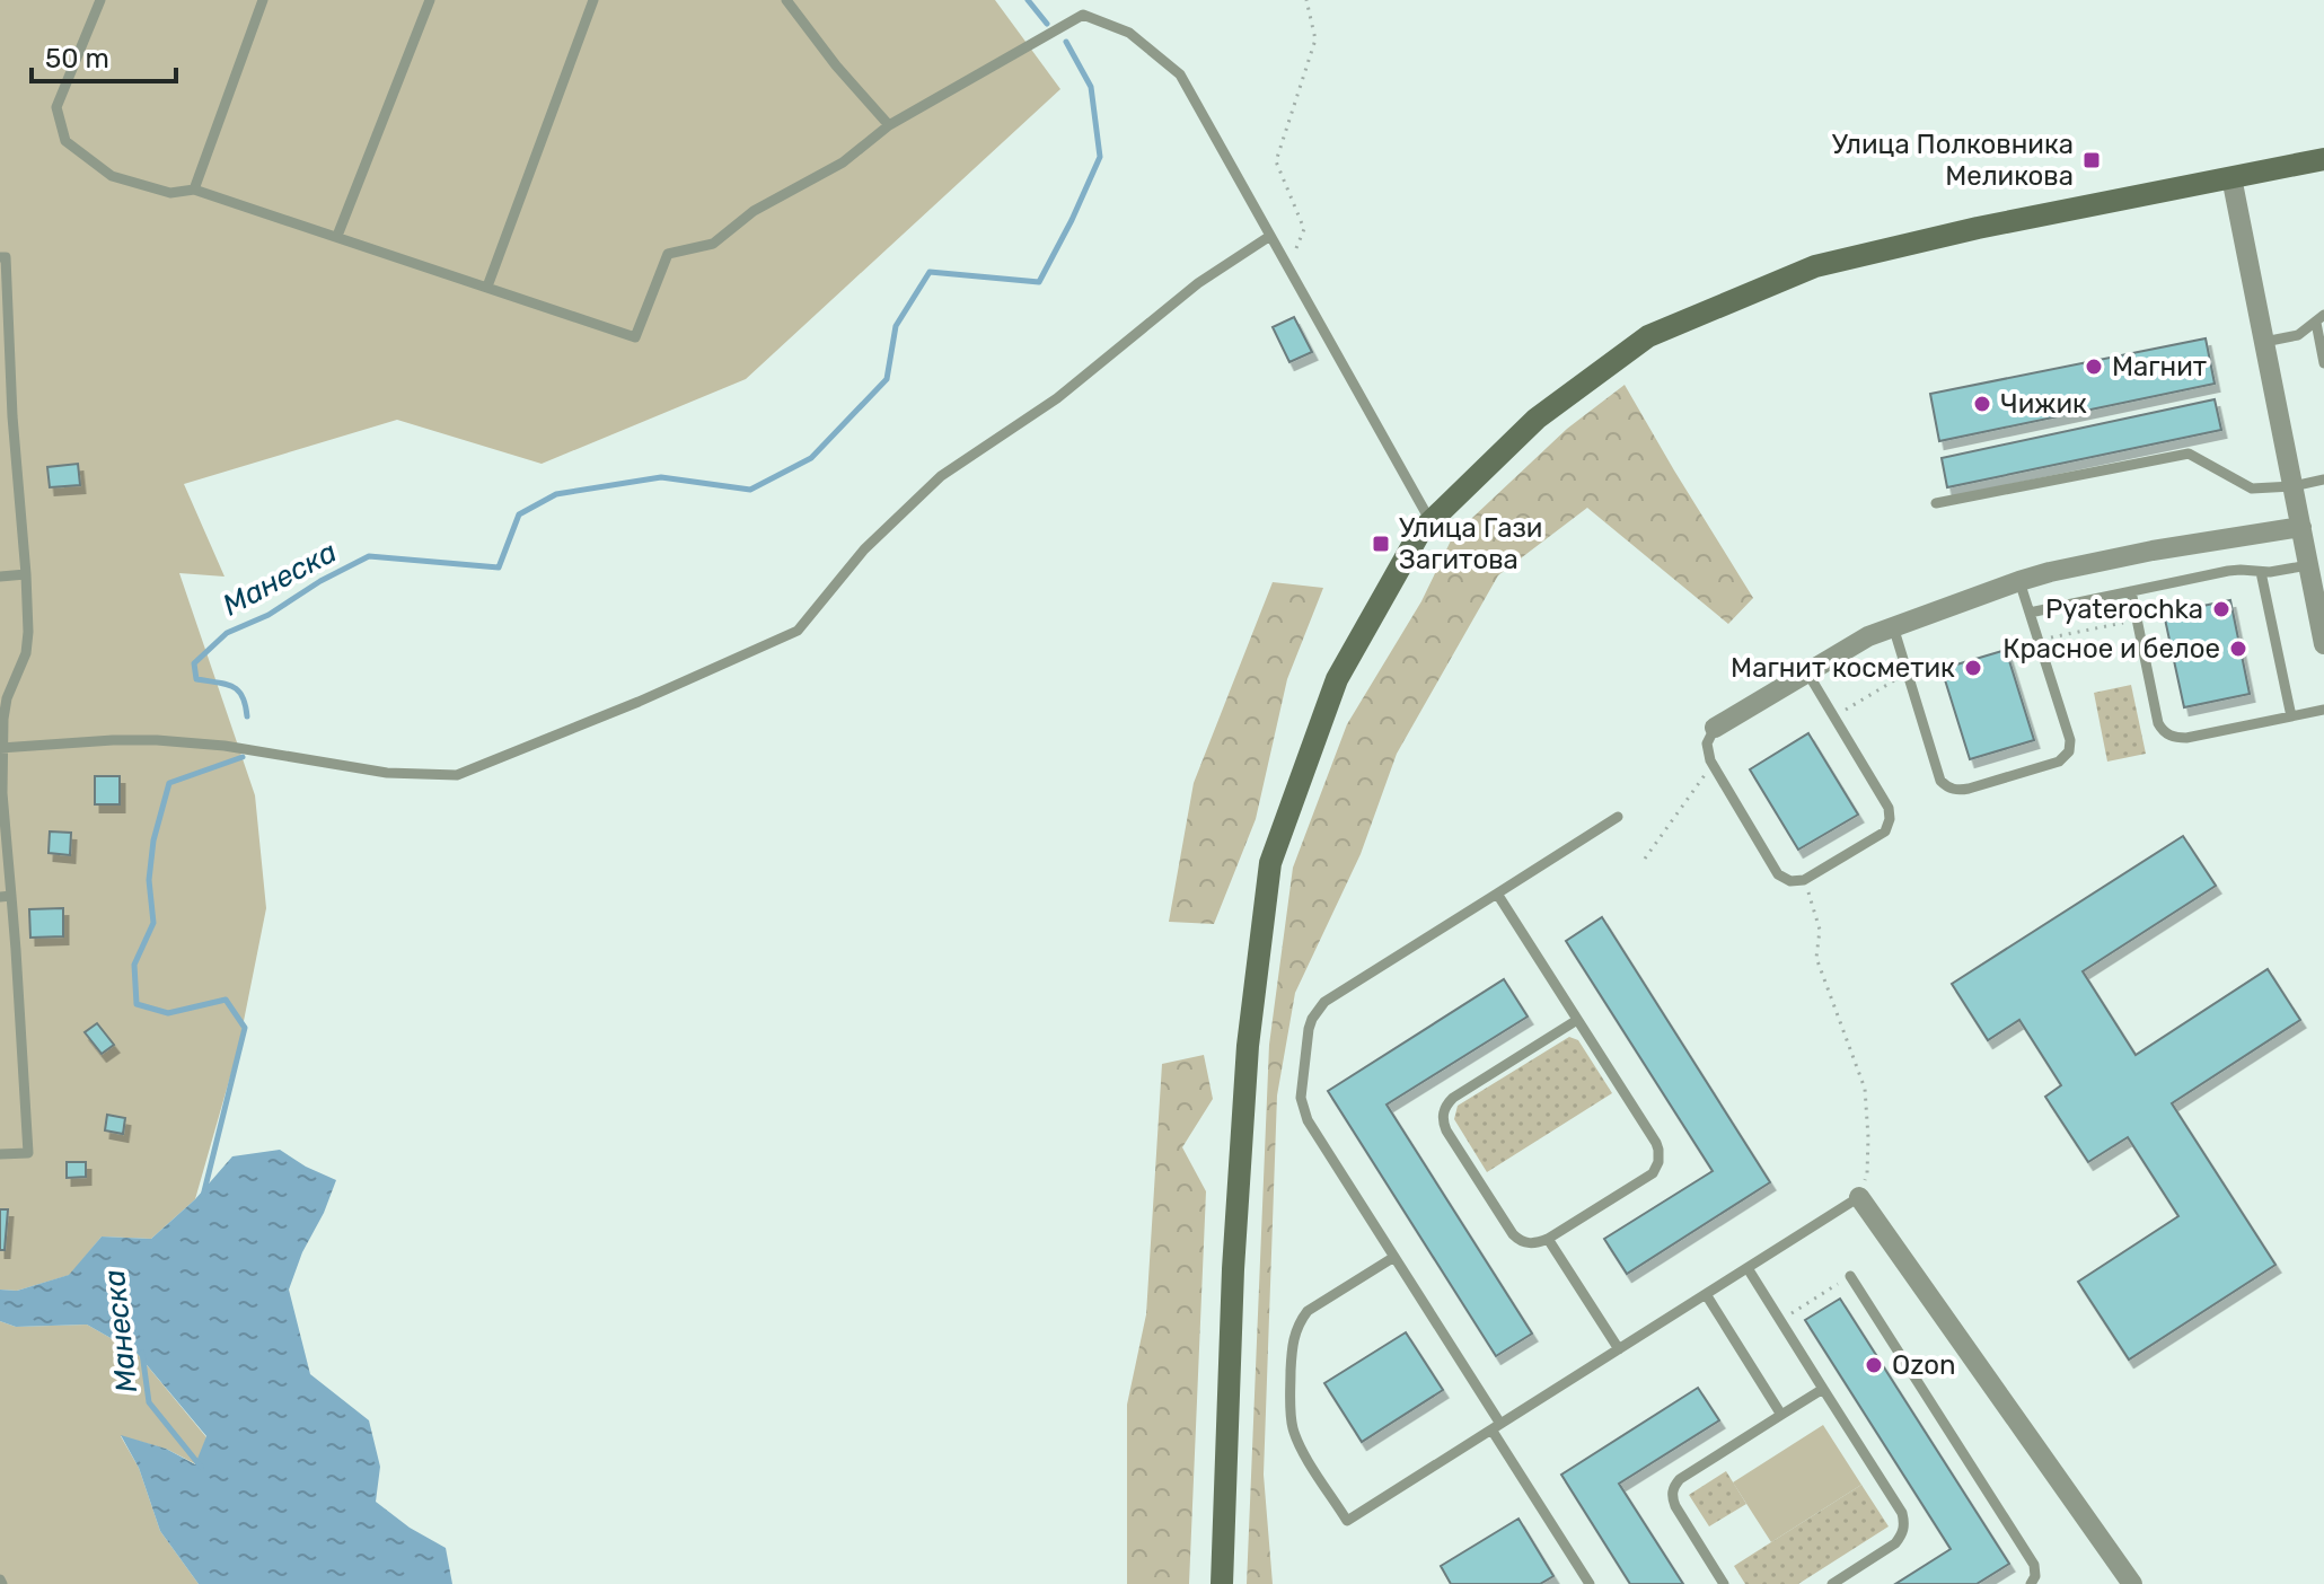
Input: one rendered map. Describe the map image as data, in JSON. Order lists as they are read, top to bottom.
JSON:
{
  "water": ["Манеска"],
  "places": {
    "transit": ["Улица Полковника Меликова", "Улица Гази Загитова"],
    "other": [
      "Магнит",
      "Чижик",
      "Pyaterochka",
      "Красное и белое",
      "Магнит косметик",
      "Ozon"
    ]
  },
  "scale_bar": "50 m"
}
